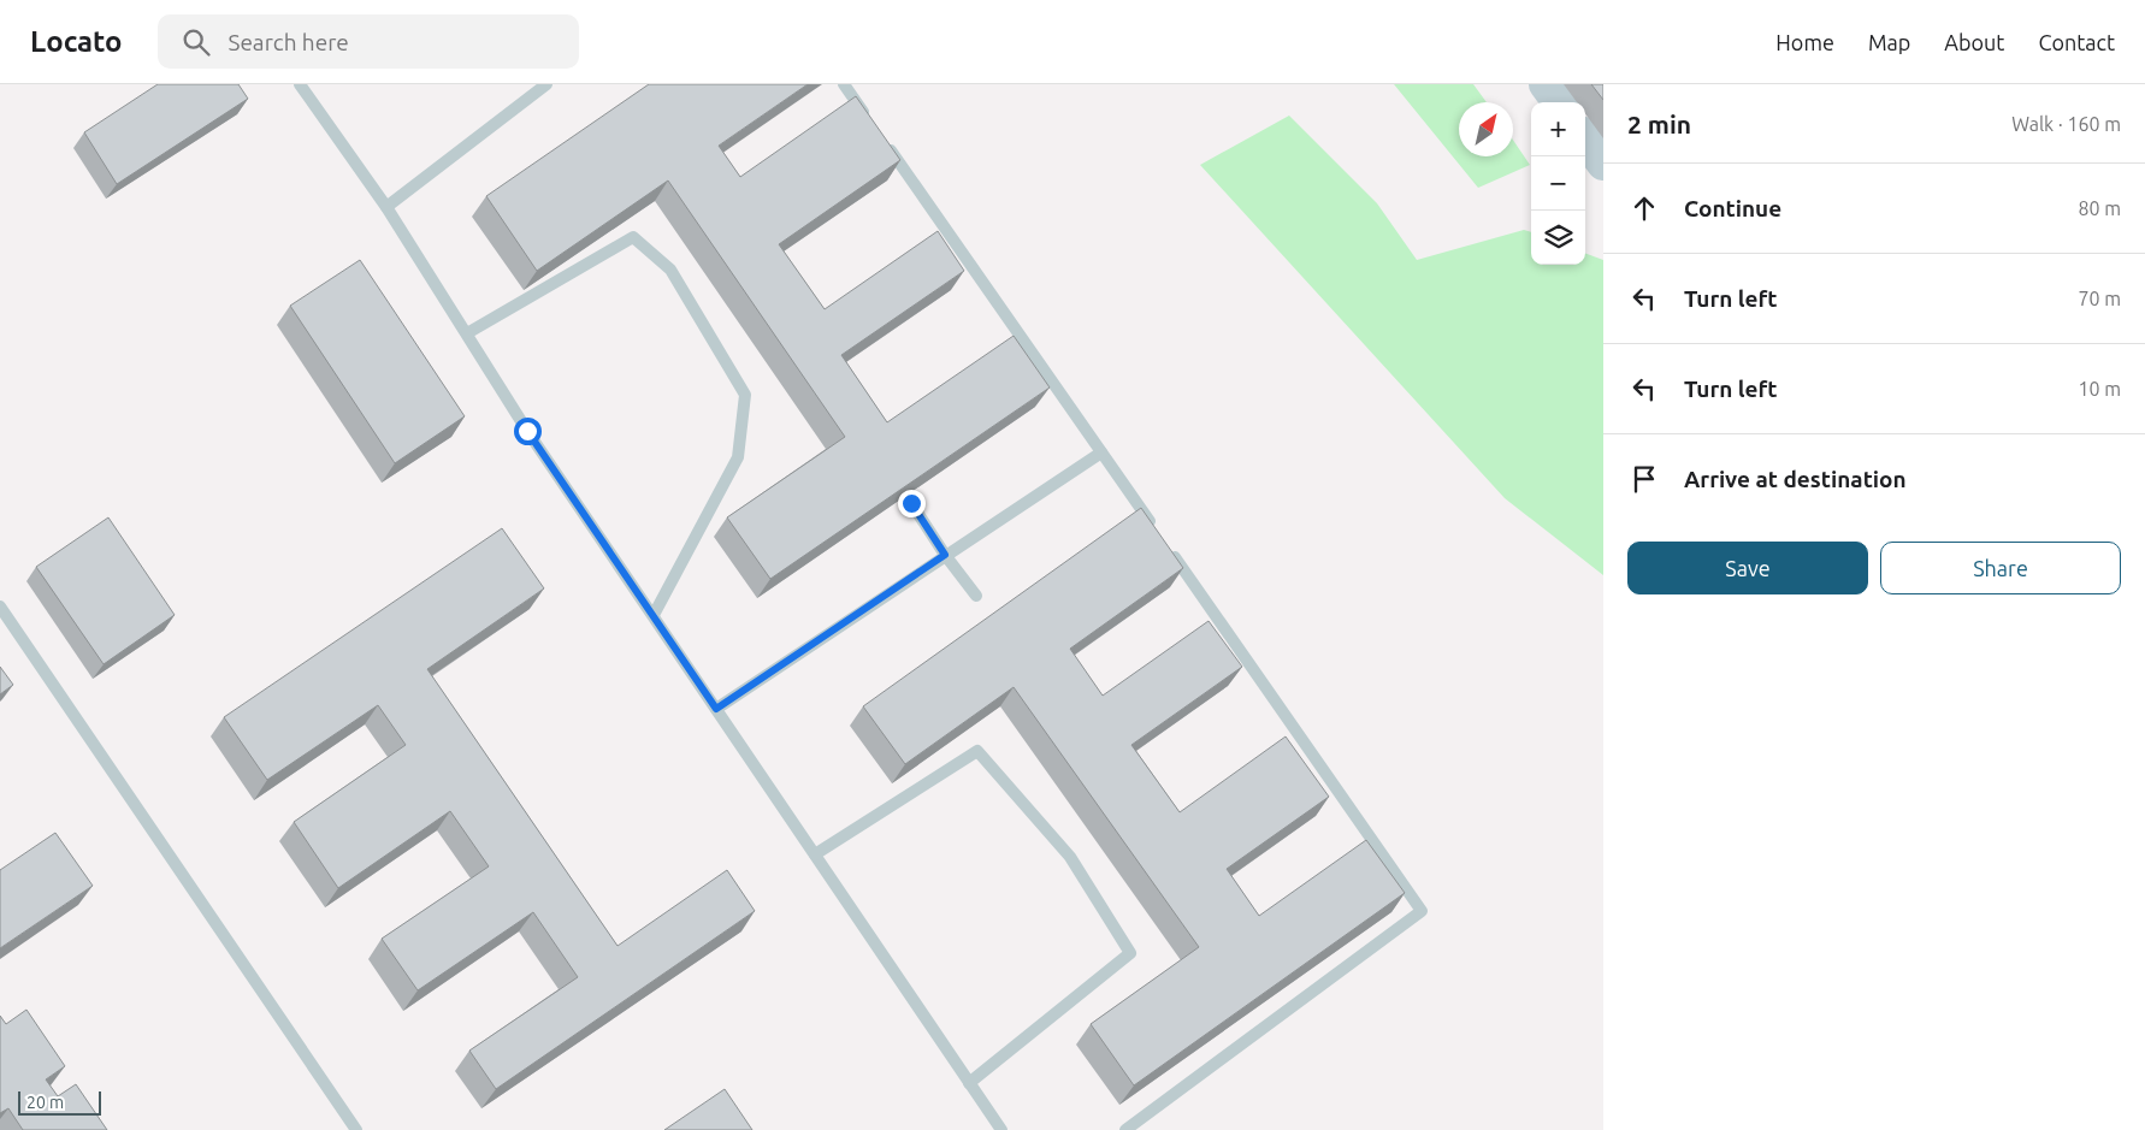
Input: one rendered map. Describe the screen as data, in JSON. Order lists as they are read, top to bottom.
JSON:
{
  "scale_bar": "20 m",
  "north": "top right",
  "page": {
    "header": "Locato",
    "search": "Search here",
    "nav": [
      "Home",
      "Map",
      "About",
      "Contact"
    ],
    "heading": ["2 min", "Walk · 160 m"],
    "map_buttons": ["+", "−"],
    "list": [
      ["Continue", "80 m"],
      ["Turn left", "70 m"],
      ["Turn left", "10 m"],
      "Arrive at destination"
    ],
    "buttons": ["Save", "Share"],
    "scale": "20 m"
  }
}
